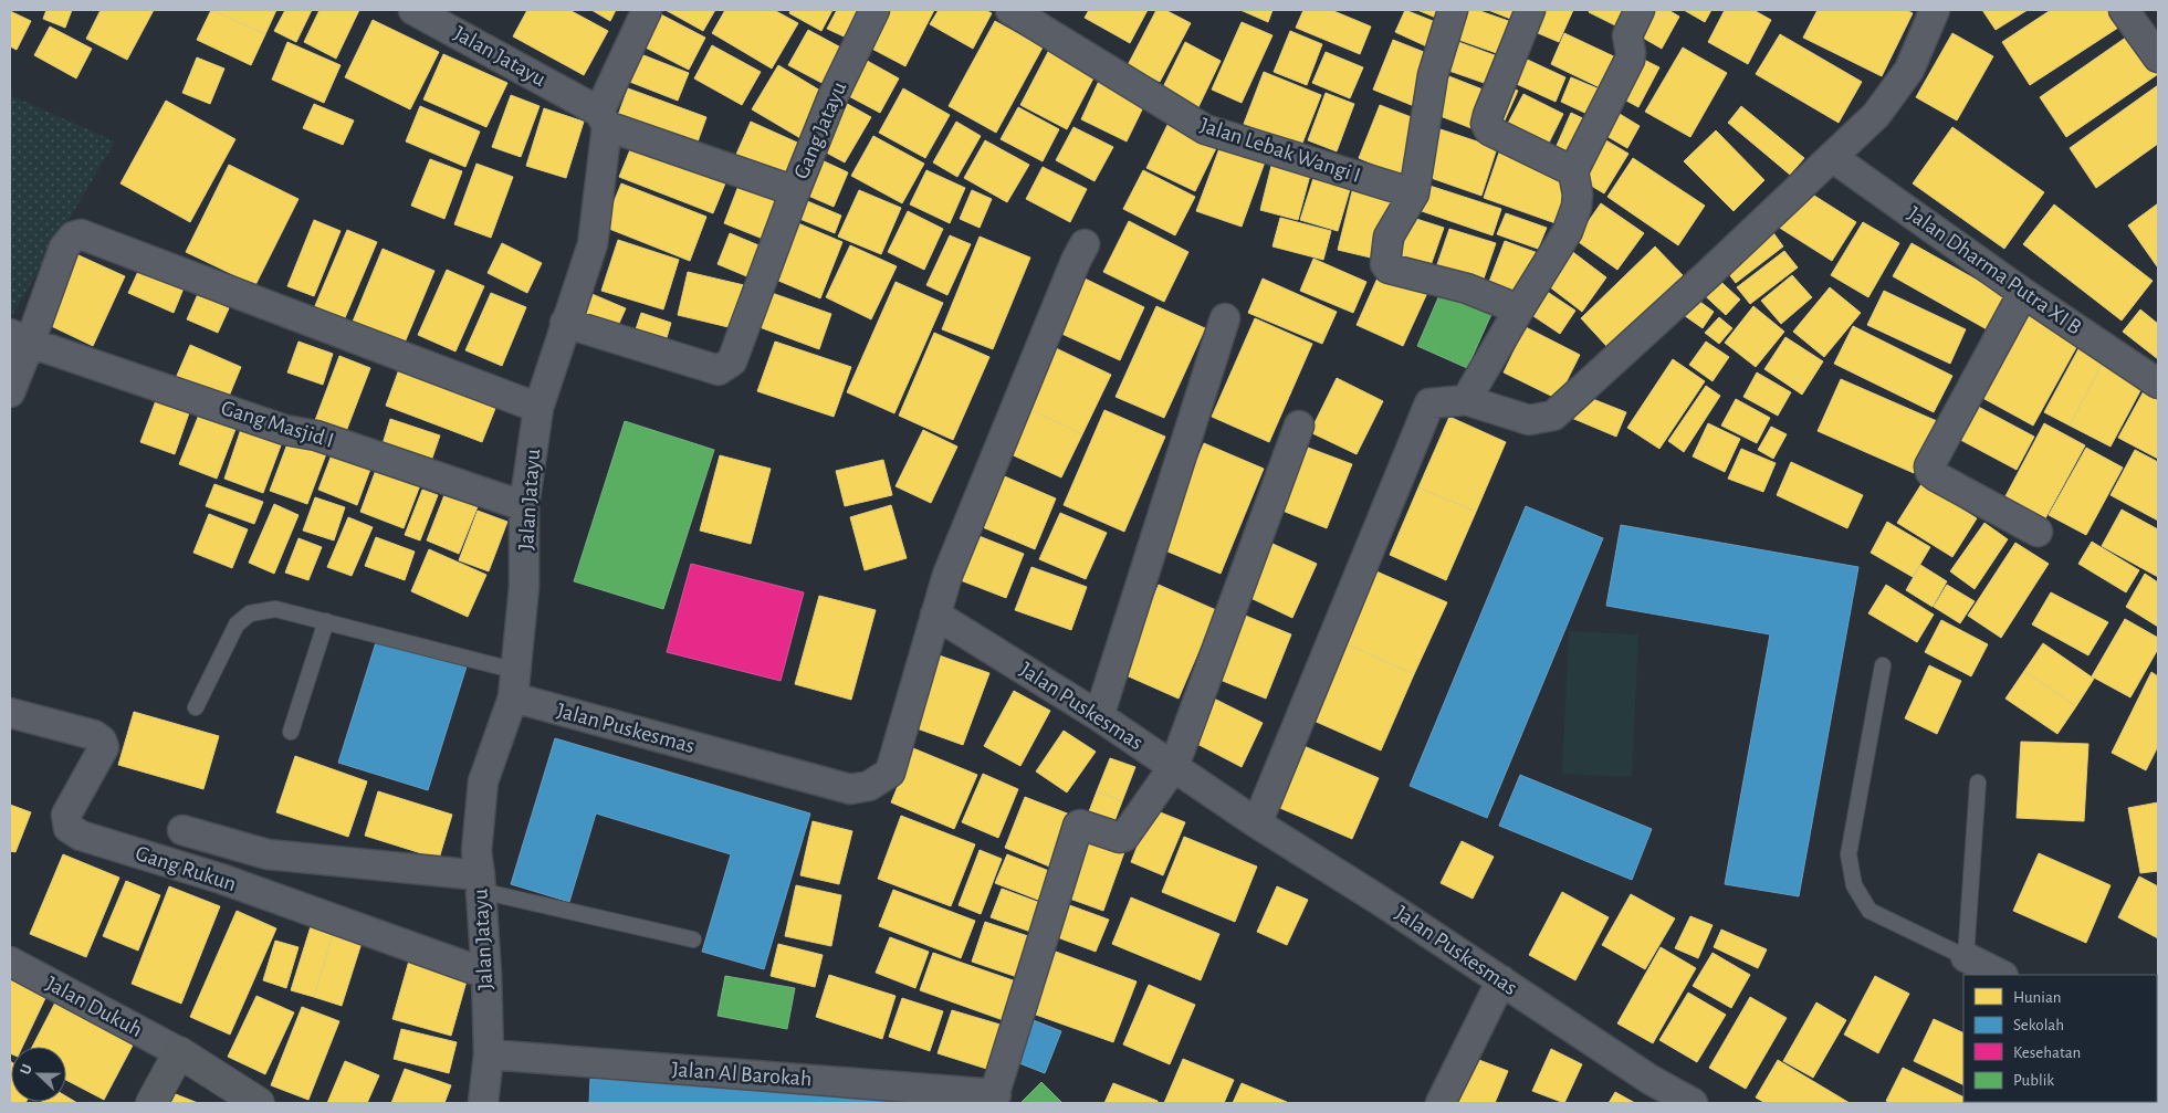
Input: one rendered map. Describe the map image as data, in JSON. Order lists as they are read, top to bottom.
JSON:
{
  "streets": {
    "street": [
      "Jalan Jatayu",
      "Gang Jatayu",
      "Jalan Lebak Wangi I",
      "Jalan Dharma Putra XI B",
      "Gang Masjid I",
      "Jalan Puskesmas",
      "Gang Rukun",
      "Jalan Dukuh",
      "Jalan Al Barokah"
    ]
  },
  "crossings": [
    ["Jalan Jatayu", "Gang Jatayu"],
    ["Jalan Jatayu", "Gang Masjid I"],
    ["Jalan Jatayu", "Jalan Puskesmas"],
    ["Jalan Jatayu", "Gang Rukun"],
    ["Jalan Jatayu", "Jalan Al Barokah"]
  ],
  "legend": [
    "Hunian",
    "Sekolah",
    "Kesehatan",
    "Publik"
  ],
  "north": "left"
}
